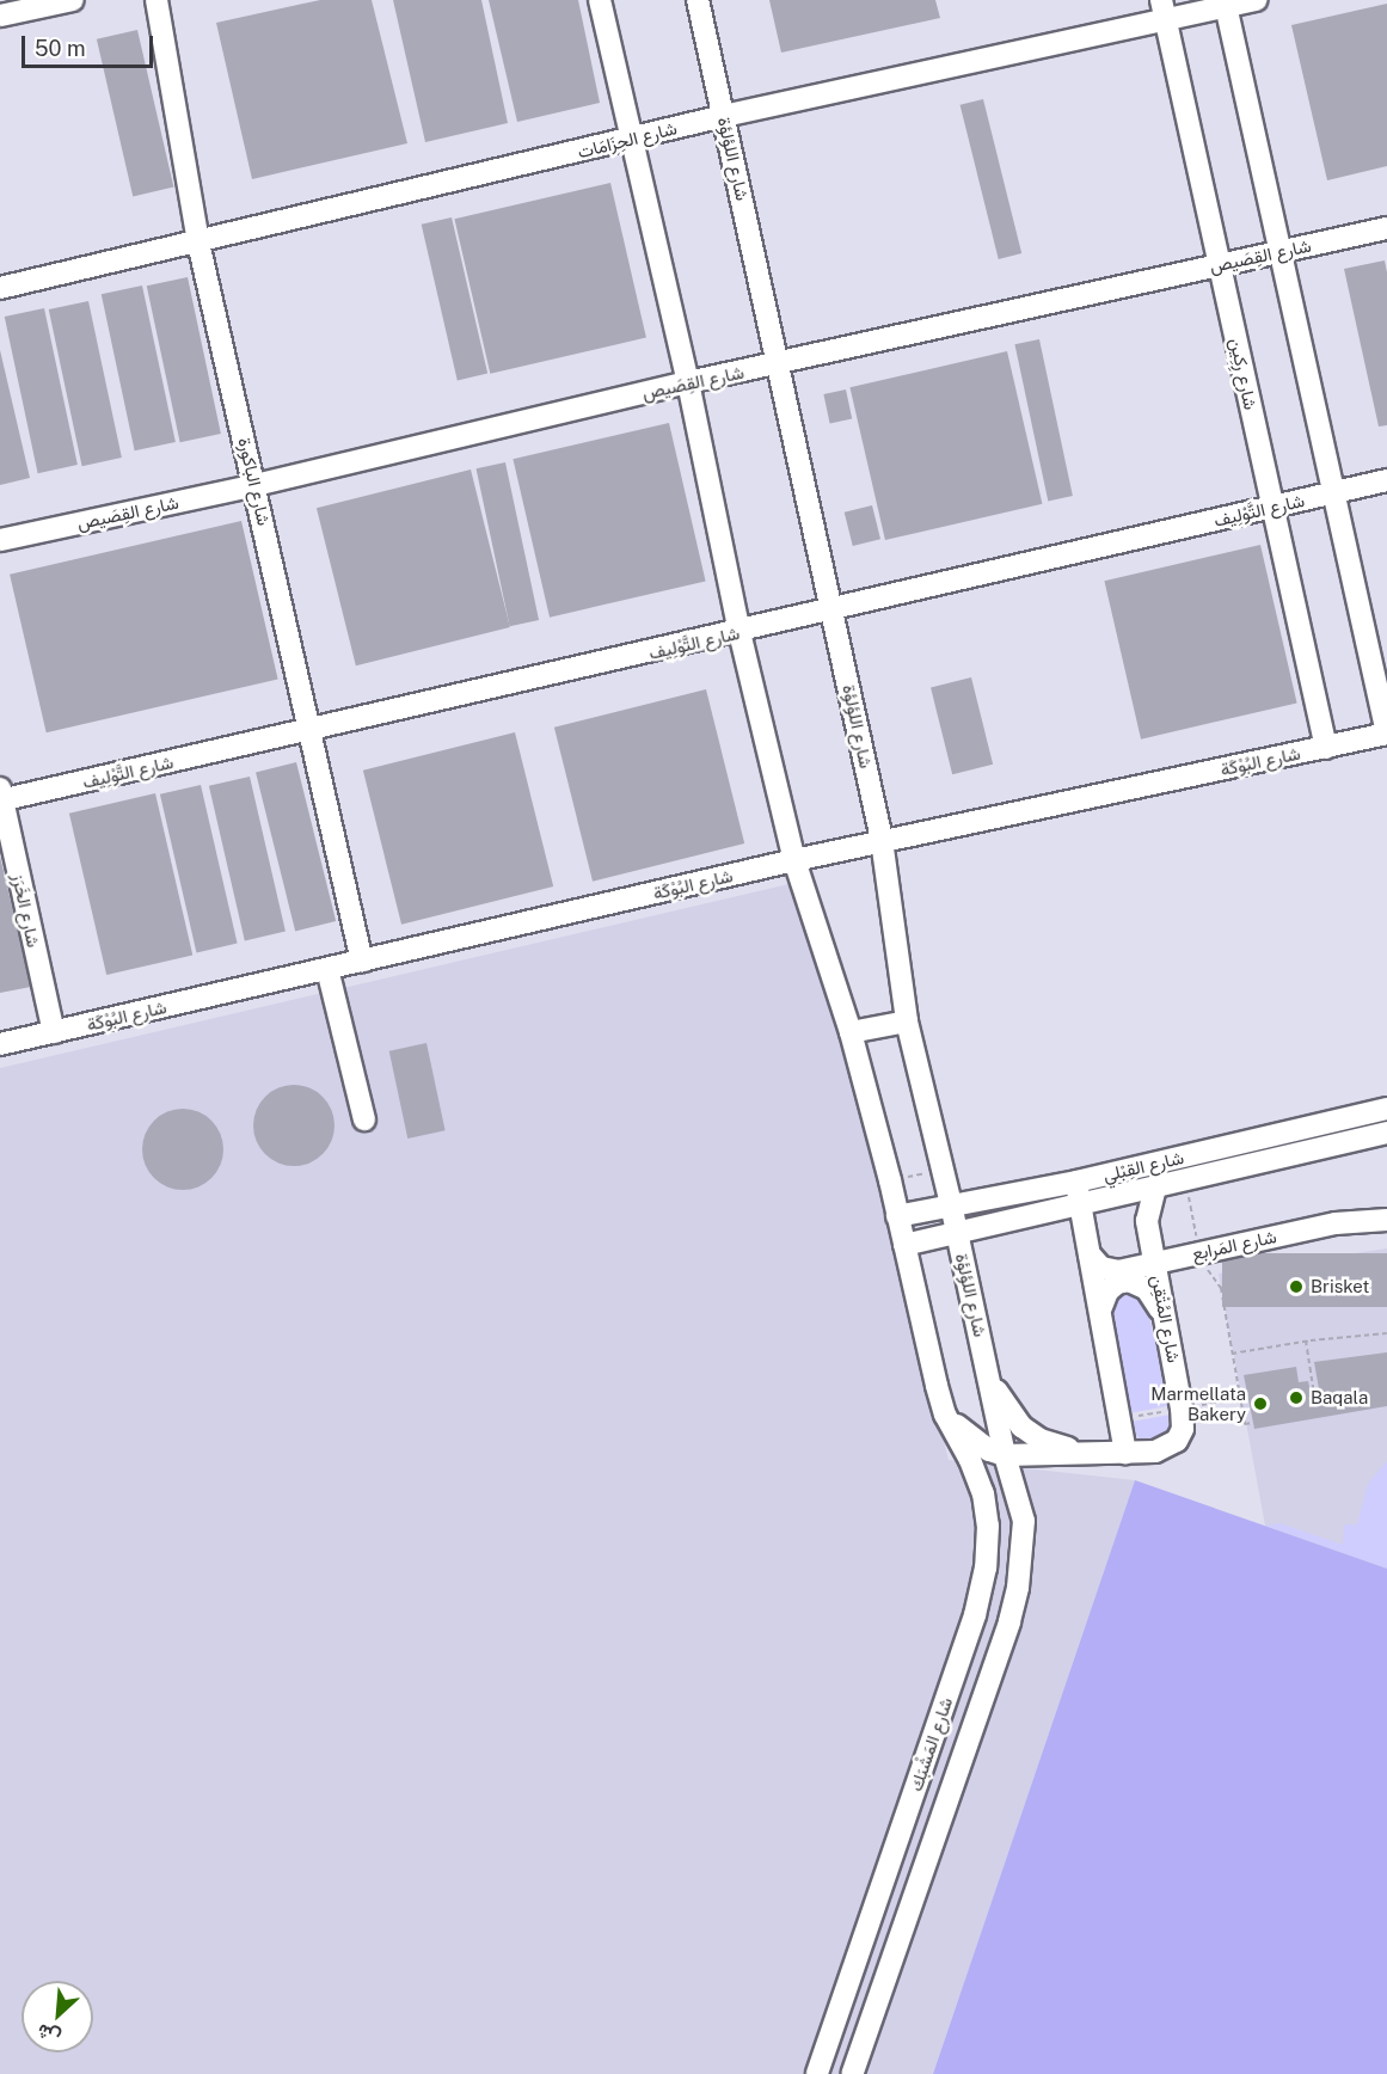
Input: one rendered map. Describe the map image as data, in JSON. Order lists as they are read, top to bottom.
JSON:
{
  "streets": {
    "street": [
      "شارع الحِزَامَات",
      "شارع اللؤلؤة",
      "شارع القِصَيص",
      "شارع رِكِين",
      "شارع الباكورة",
      "شارع التَّوْلِيف",
      "شارع البُوْكَة",
      "شارع الخَرَز",
      "شارع القِبْلي",
      "شارع المَرابع",
      "شارع المُتْقِن",
      "شارع المَشْبَك"
    ]
  },
  "crossings": [
    ["شارع الحِزَامَات", "شارع اللؤلؤة"],
    ["شارع الحِزَامَات", "شارع رِكِين"],
    ["شارع الحِزَامَات", "شارع الباكورة"],
    ["شارع اللؤلؤة", "شارع القِصَيص"],
    ["شارع اللؤلؤة", "شارع التَّوْلِيف"],
    ["شارع اللؤلؤة", "شارع البُوْكَة"],
    ["شارع اللؤلؤة", "شارع القِبْلي"],
    ["شارع اللؤلؤة", "شارع المُتْقِن"],
    ["شارع اللؤلؤة", "شارع المَشْبَك"],
    ["شارع القِصَيص", "شارع رِكِين"],
    ["شارع القِصَيص", "شارع الباكورة"],
    ["شارع رِكِين", "شارع التَّوْلِيف"],
    ["شارع رِكِين", "شارع البُوْكَة"],
    ["شارع الباكورة", "شارع التَّوْلِيف"],
    ["شارع الباكورة", "شارع البُوْكَة"],
    ["شارع التَّوْلِيف", "شارع الخَرَز"],
    ["شارع البُوْكَة", "شارع الخَرَز"],
    ["شارع القِبْلي", "شارع المُتْقِن"],
    ["شارع المَرابع", "شارع المُتْقِن"],
    ["شارع المُتْقِن", "شارع المَشْبَك"]
  ],
  "places": ["Brisket", "Baqala", "Marmellata Bakery"],
  "scale_bar": "50 m",
  "north": "bottom left"
}
